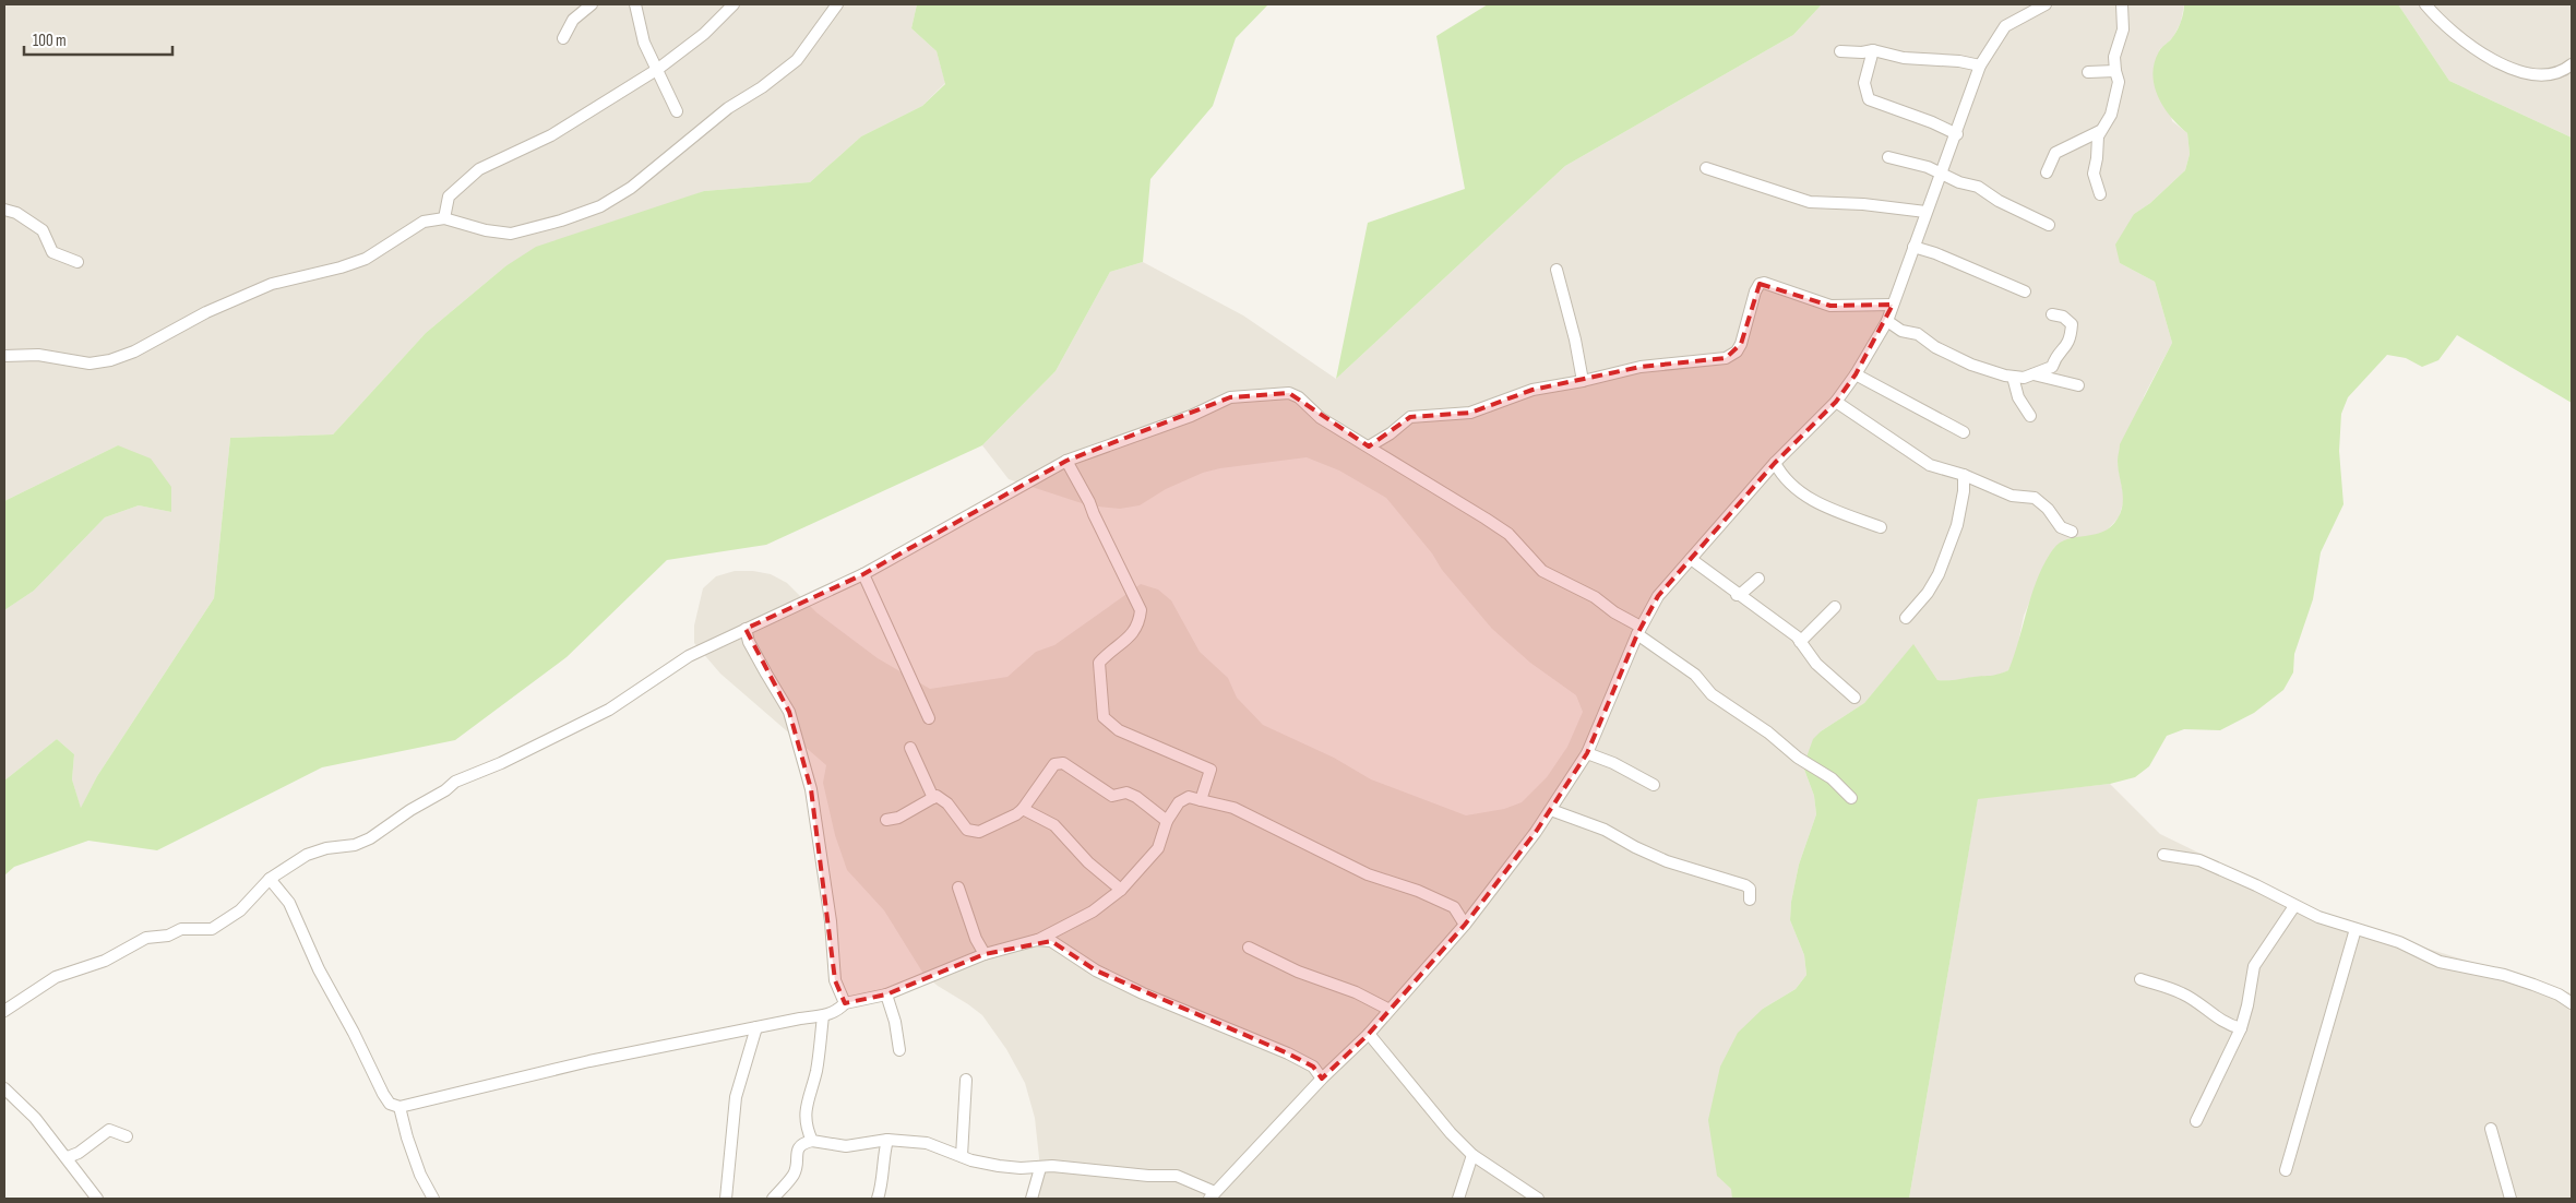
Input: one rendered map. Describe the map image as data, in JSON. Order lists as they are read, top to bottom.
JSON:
{
  "scale_bar": "100 m"
}
